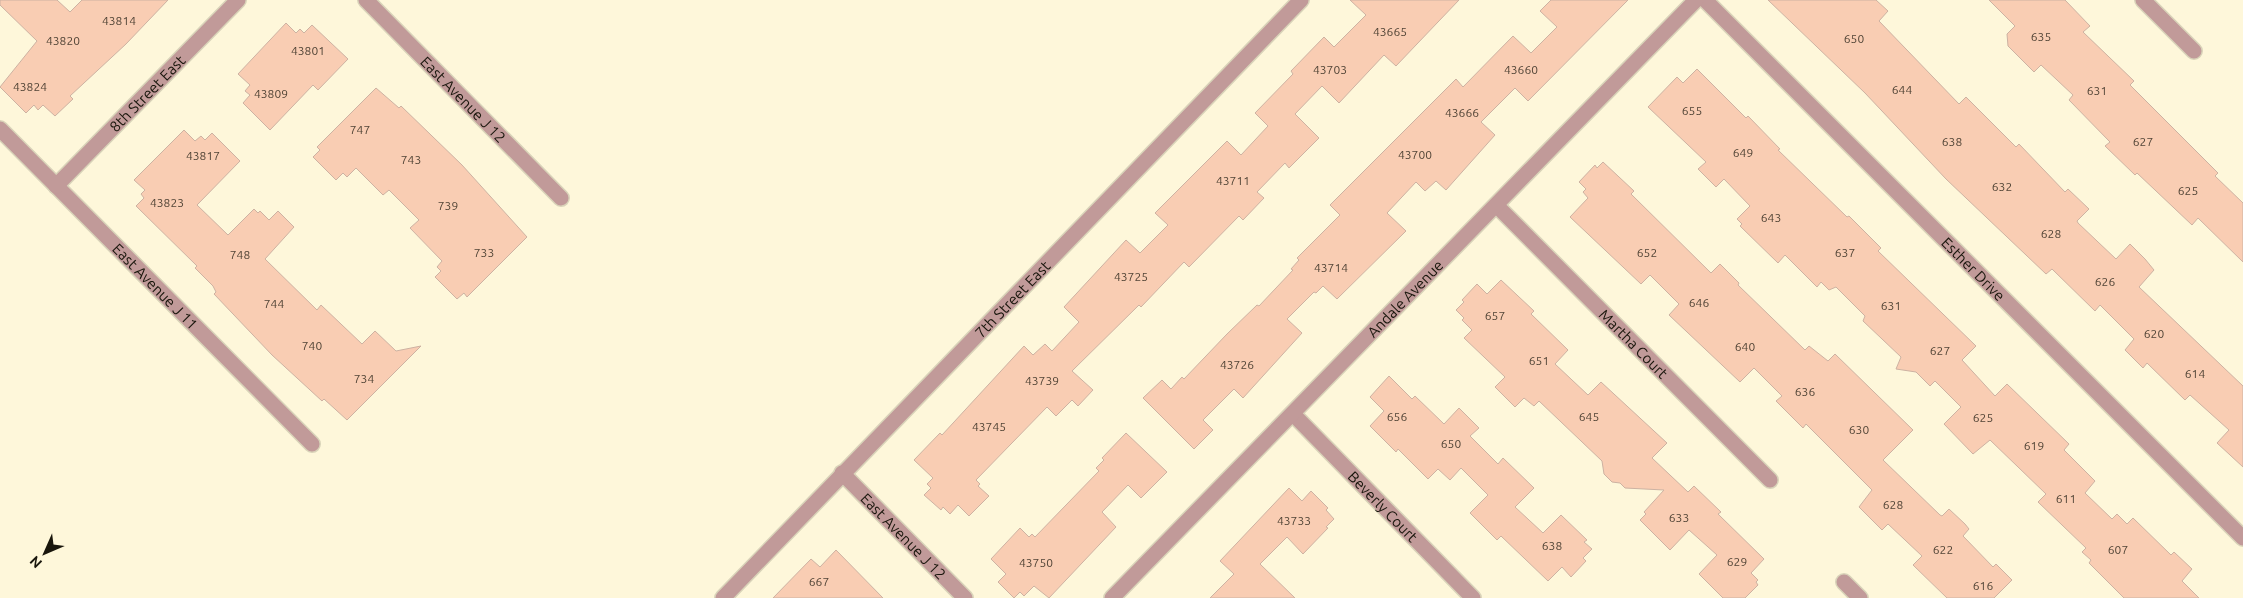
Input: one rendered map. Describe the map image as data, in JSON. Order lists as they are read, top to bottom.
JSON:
{
  "streets": {
    "street": [
      "8th Street East",
      "East Avenue J 12",
      "Esther Drive",
      "East Avenue J 11",
      "7th Street East",
      "Andale Avenue",
      "Martha Court",
      "Beverly Court"
    ]
  },
  "crossings": [
    ["8th Street East", "East Avenue J 11"],
    ["East Avenue J 12", "7th Street East"],
    ["Andale Avenue", "Martha Court"],
    ["Andale Avenue", "Beverly Court"]
  ],
  "house_numbers": [
    "43814",
    "43665",
    "635",
    "650",
    "43820",
    "43801",
    "43703",
    "43660",
    "43824",
    "644",
    "631",
    "43809",
    "655",
    "43666",
    "747",
    "638",
    "627",
    "649",
    "43700",
    "43817",
    "743",
    "43711",
    "632",
    "625",
    "43823",
    "739",
    "643",
    "628",
    "733",
    "652",
    "637",
    "748",
    "43714",
    "43725",
    "626",
    "646",
    "744",
    "631",
    "657",
    "620",
    "740",
    "640",
    "627",
    "651",
    "43726",
    "614",
    "734",
    "43739",
    "636",
    "656",
    "645",
    "625",
    "43745",
    "630",
    "650",
    "619",
    "611",
    "628",
    "633",
    "43733",
    "638",
    "622",
    "607",
    "629",
    "43750",
    "667",
    "616"
  ],
  "north": "bottom left"
}
